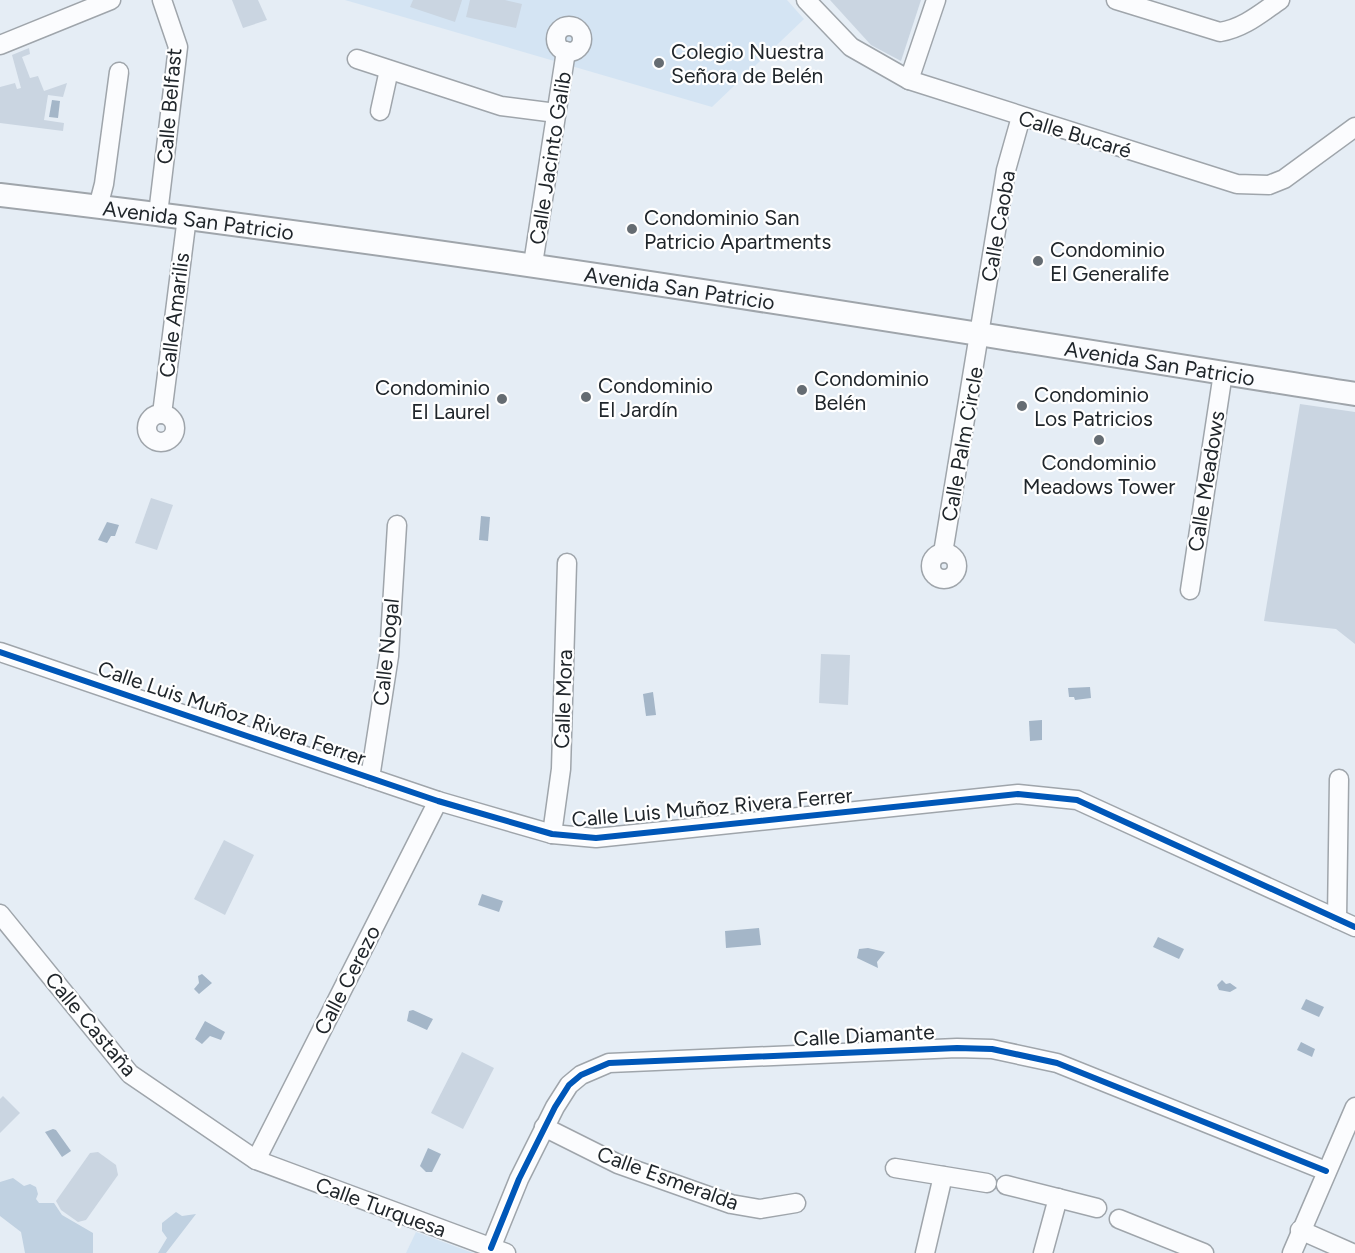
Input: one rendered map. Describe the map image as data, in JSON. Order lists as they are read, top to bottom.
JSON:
{
  "streets": {
    "main road": ["Avenida San Patricio"],
    "street": [
      "Calle Belfast",
      "Calle Bucaré",
      "Calle Jacinto Galib",
      "Calle Caoba",
      "Calle Amarilis",
      "Calle Palm Circle",
      "Calle Meadows",
      "Calle Nogal",
      "Calle Mora",
      "Calle Luis Muñoz Rivera Ferrer",
      "Calle Cerezo",
      "Calle Castaña",
      "Calle Diamante",
      "Calle Esmeralda",
      "Calle Turquesa"
    ]
  },
  "crossings": [
    ["Calle Belfast", "Avenida San Patricio"],
    ["Calle Bucaré", "Calle Caoba"],
    ["Calle Jacinto Galib", "Avenida San Patricio"],
    ["Avenida San Patricio", "Calle Caoba"],
    ["Avenida San Patricio", "Calle Amarilis"],
    ["Avenida San Patricio", "Calle Palm Circle"],
    ["Avenida San Patricio", "Calle Meadows"],
    ["Calle Caoba", "Calle Palm Circle"],
    ["Calle Nogal", "Calle Luis Muñoz Rivera Ferrer"],
    ["Calle Mora", "Calle Luis Muñoz Rivera Ferrer"],
    ["Calle Luis Muñoz Rivera Ferrer", "Calle Cerezo"],
    ["Calle Cerezo", "Calle Castaña"],
    ["Calle Cerezo", "Calle Turquesa"],
    ["Calle Castaña", "Calle Turquesa"],
    ["Calle Diamante", "Calle Esmeralda"],
    ["Calle Diamante", "Calle Turquesa"]
  ],
  "places": [
    "Colegio Nuestra Señora de Belén",
    "Condominio San Patricio Apartments",
    "Condominio El Generalife",
    "Condominio Belén",
    "Condominio El Jardín",
    "Condominio El Laurel",
    "Condominio Los Patricios",
    "Condominio Meadows Tower"
  ]
}
